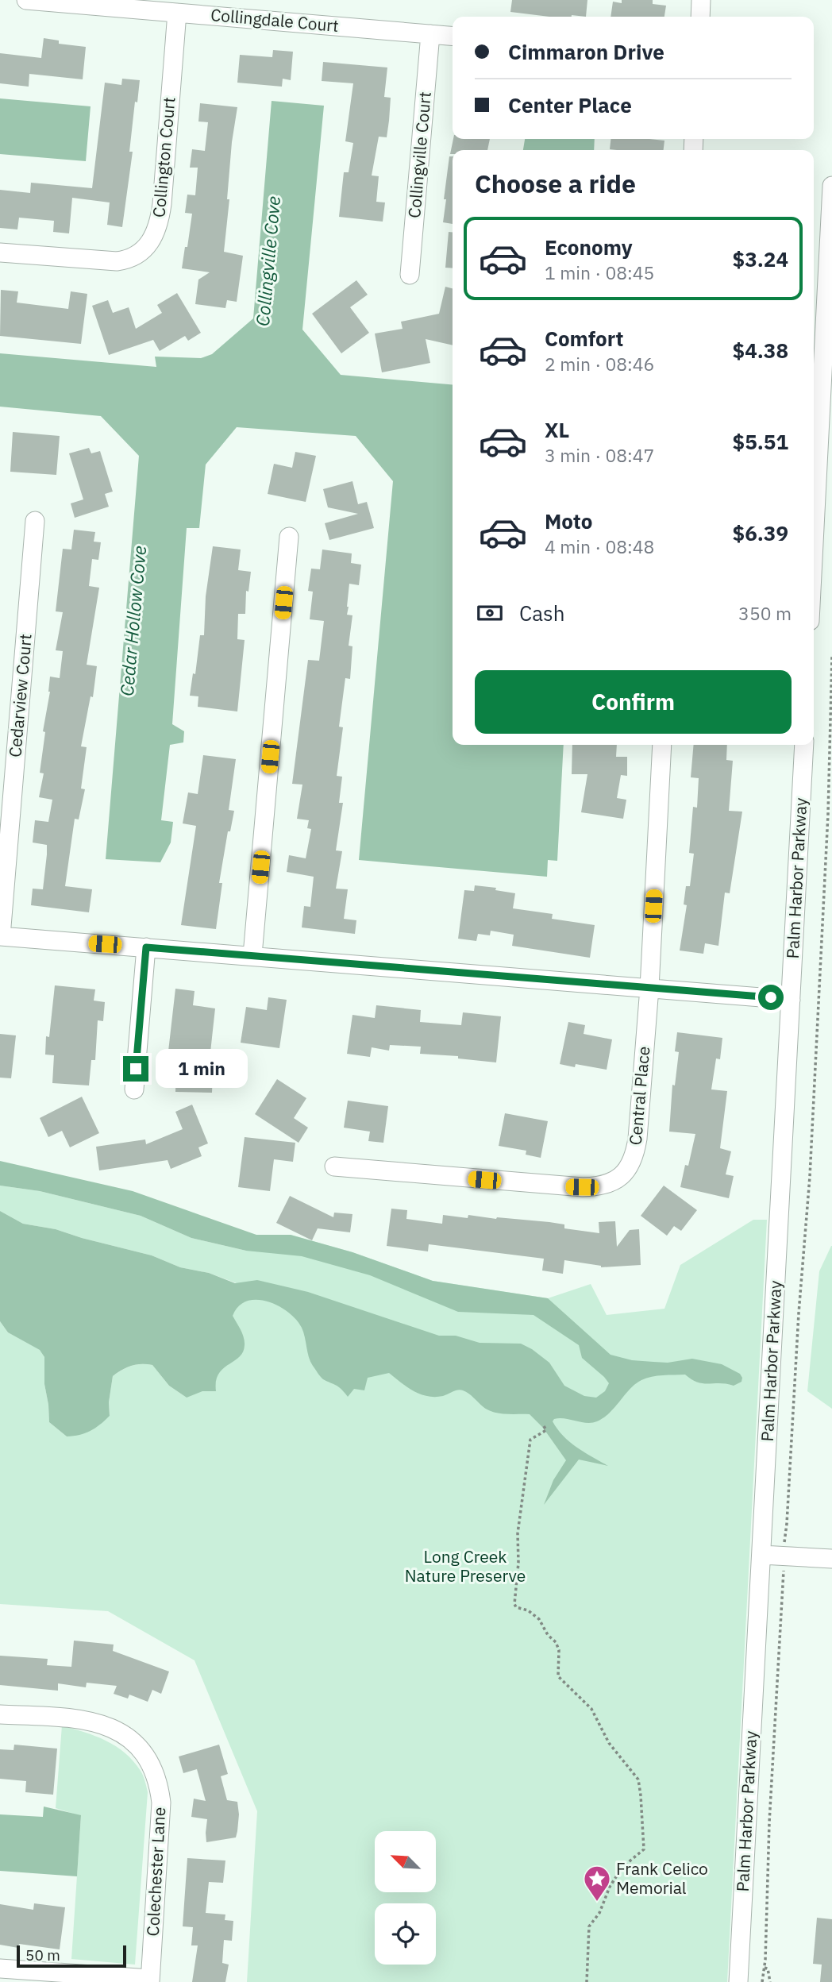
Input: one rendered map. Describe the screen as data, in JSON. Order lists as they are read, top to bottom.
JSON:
{
  "streets": {
    "street": [
      "Collingdale Court",
      "Collingville Court",
      "Collington Court",
      "Cedarview Court",
      "Palm Harbor Parkway",
      "Central Place",
      "Colechester Lane"
    ]
  },
  "crossings": [
    ["Collingdale Court", "Collingville Court"],
    ["Collingdale Court", "Collington Court"]
  ],
  "water": ["Collingville Cove", "Cedar Hollow Cove"],
  "parks": ["Long Creek Nature Preserve"],
  "places": {
    "place": ["Frank Celico Memorial"]
  },
  "scale_bar": "50 m",
  "north": "top left",
  "page": {
    "banner": ["Cimmaron Drive", "Center Place"],
    "heading": "Choose a ride",
    "list": [
      {
        "name": "Economy",
        "note": "1 min · 08:45",
        "value": "$3.24"
      },
      {
        "name": "Comfort",
        "note": "2 min · 08:46",
        "value": "$4.38"
      },
      {
        "name": "XL",
        "note": "3 min · 08:47",
        "value": "$5.51"
      },
      {
        "name": "Moto",
        "note": "4 min · 08:48",
        "value": "$6.39"
      }
    ],
    "pay": ["Cash", "350 m"],
    "buttons": "Confirm",
    "bubble": "1 min",
    "scale": "50 m"
  }
}
